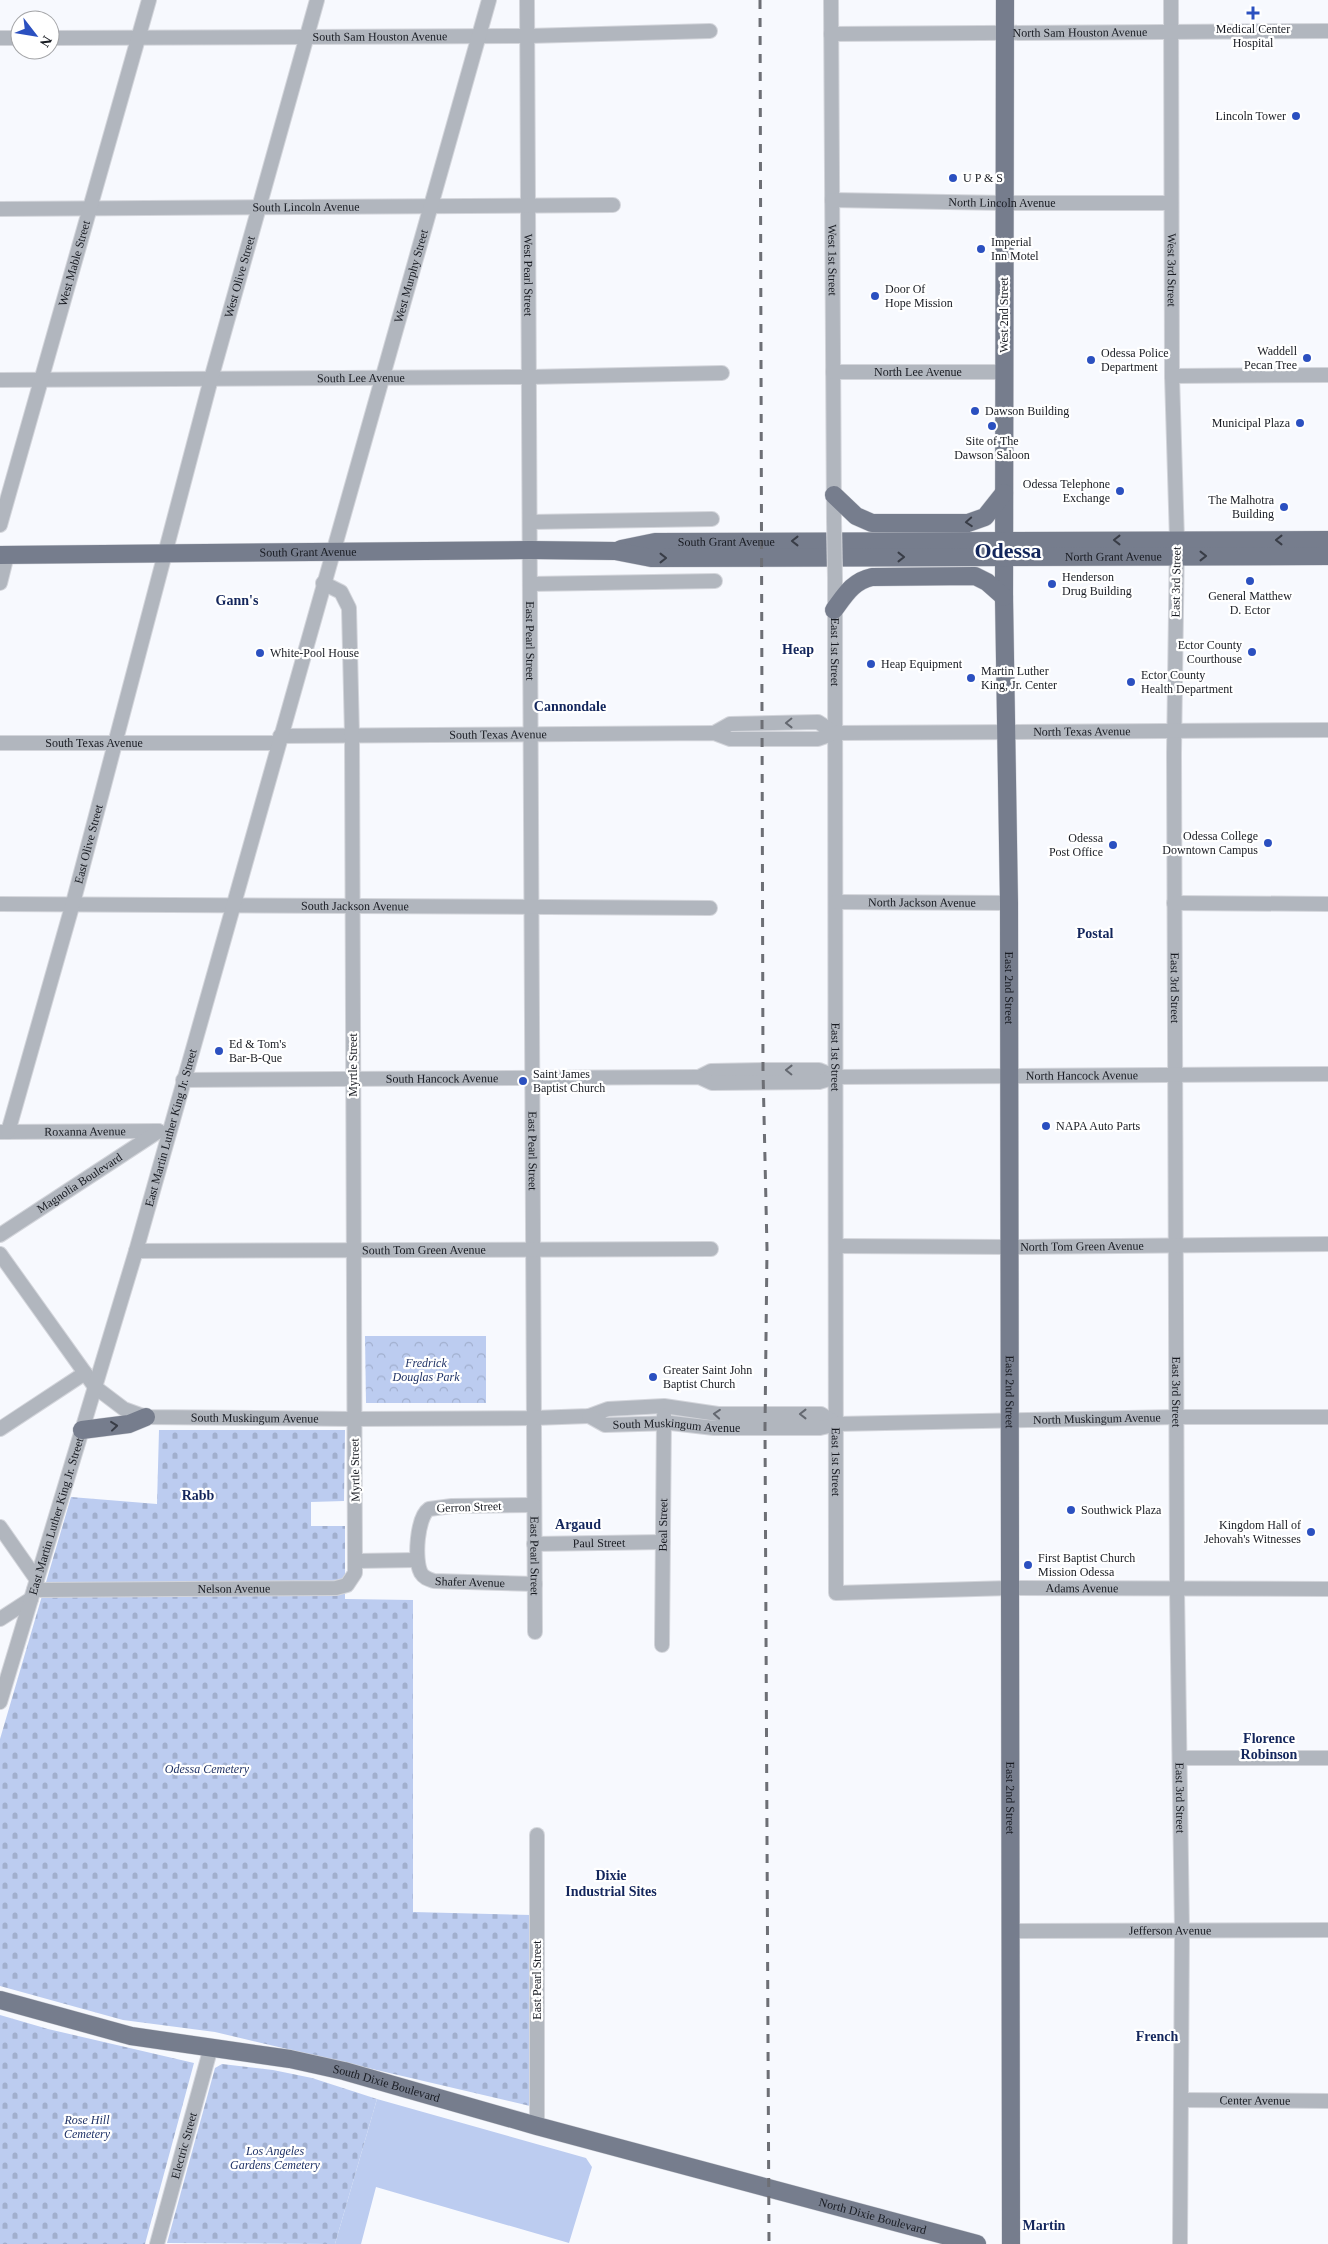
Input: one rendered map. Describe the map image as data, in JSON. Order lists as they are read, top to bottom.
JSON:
{
  "streets": {
    "main road": [
      "West 2nd Street",
      "South Grant Avenue",
      "North Grant Avenue",
      "East 2nd Street",
      "South Dixie Boulevard",
      "North Dixie Boulevard"
    ],
    "street": [
      "North Sam Houston Avenue",
      "South Sam Houston Avenue",
      "North Lincoln Avenue",
      "South Lincoln Avenue",
      "West 1st Street",
      "West Mable Street",
      "West 3rd Street",
      "West Pearl Street",
      "West Murphy Street",
      "West Olive Street",
      "North Lee Avenue",
      "South Lee Avenue",
      "East 3rd Street",
      "East Pearl Street",
      "East 1st Street",
      "North Texas Avenue",
      "South Texas Avenue",
      "East Olive Street",
      "North Jackson Avenue",
      "South Jackson Avenue",
      "Myrtle Street",
      "North Hancock Avenue",
      "South Hancock Avenue",
      "East Martin Luther King Jr. Street",
      "Roxanna Avenue",
      "Magnolia Boulevard",
      "North Tom Green Avenue",
      "South Tom Green Avenue",
      "South Muskingum Avenue",
      "North Muskingum Avenue",
      "Gerron Street",
      "Beal Street",
      "Paul Street",
      "Shafer Avenue",
      "Adams Avenue",
      "Nelson Avenue",
      "Jefferson Avenue",
      "Center Avenue",
      "Electric Street"
    ]
  },
  "crossings": [
    ["North Sam Houston Avenue", "West 1st Street"],
    ["North Sam Houston Avenue", "West 3rd Street"],
    ["North Sam Houston Avenue", "West 2nd Street"],
    ["South Sam Houston Avenue", "West Mable Street"],
    ["South Sam Houston Avenue", "West Pearl Street"],
    ["South Sam Houston Avenue", "West Murphy Street"],
    ["South Sam Houston Avenue", "West Olive Street"],
    ["North Lincoln Avenue", "West 1st Street"],
    ["North Lincoln Avenue", "West 3rd Street"],
    ["North Lincoln Avenue", "West 2nd Street"],
    ["South Lincoln Avenue", "West Mable Street"],
    ["South Lincoln Avenue", "West Pearl Street"],
    ["South Lincoln Avenue", "West Murphy Street"],
    ["South Lincoln Avenue", "West Olive Street"],
    ["West 1st Street", "North Lee Avenue"],
    ["West 1st Street", "East 1st Street"],
    ["West Mable Street", "South Lee Avenue"],
    ["West 3rd Street", "North Grant Avenue"],
    ["West 3rd Street", "East 3rd Street"],
    ["West Pearl Street", "South Lee Avenue"],
    ["West Pearl Street", "South Grant Avenue"],
    ["West Pearl Street", "East Pearl Street"],
    ["West Murphy Street", "South Lee Avenue"],
    ["West Murphy Street", "South Grant Avenue"],
    ["West Murphy Street", "East Martin Luther King Jr. Street"],
    ["West Olive Street", "South Lee Avenue"],
    ["West Olive Street", "South Grant Avenue"],
    ["West Olive Street", "East Olive Street"],
    ["West 2nd Street", "North Lee Avenue"],
    ["West 2nd Street", "North Grant Avenue"],
    ["West 2nd Street", "East 2nd Street"],
    ["South Grant Avenue", "North Grant Avenue"],
    ["South Grant Avenue", "East Pearl Street"],
    ["South Grant Avenue", "East Olive Street"],
    ["South Grant Avenue", "East Martin Luther King Jr. Street"],
    ["North Grant Avenue", "East 3rd Street"],
    ["North Grant Avenue", "East 2nd Street"],
    ["East 3rd Street", "North Texas Avenue"],
    ["East 3rd Street", "North Hancock Avenue"],
    ["East 3rd Street", "North Tom Green Avenue"],
    ["East 3rd Street", "North Muskingum Avenue"],
    ["East 3rd Street", "Adams Avenue"],
    ["East 3rd Street", "Jefferson Avenue"],
    ["East 3rd Street", "Center Avenue"],
    ["East Pearl Street", "South Texas Avenue"],
    ["East Pearl Street", "South Jackson Avenue"],
    ["East Pearl Street", "South Hancock Avenue"],
    ["East Pearl Street", "South Tom Green Avenue"],
    ["East Pearl Street", "South Muskingum Avenue"],
    ["East Pearl Street", "Gerron Street"],
    ["East Pearl Street", "Paul Street"],
    ["East Pearl Street", "Shafer Avenue"],
    ["East Pearl Street", "South Dixie Boulevard"],
    ["East 1st Street", "North Texas Avenue"],
    ["East 1st Street", "South Texas Avenue"],
    ["East 1st Street", "North Jackson Avenue"],
    ["East 1st Street", "North Hancock Avenue"],
    ["East 1st Street", "South Hancock Avenue"],
    ["East 1st Street", "North Tom Green Avenue"],
    ["East 1st Street", "North Muskingum Avenue"],
    ["East 1st Street", "Adams Avenue"],
    ["North Texas Avenue", "South Texas Avenue"],
    ["North Texas Avenue", "East 2nd Street"],
    ["South Texas Avenue", "East Olive Street"],
    ["South Texas Avenue", "Myrtle Street"],
    ["South Texas Avenue", "East Martin Luther King Jr. Street"],
    ["East Olive Street", "South Jackson Avenue"],
    ["East Olive Street", "Roxanna Avenue"],
    ["North Jackson Avenue", "East 2nd Street"],
    ["South Jackson Avenue", "Myrtle Street"],
    ["South Jackson Avenue", "East Martin Luther King Jr. Street"],
    ["East 2nd Street", "North Hancock Avenue"],
    ["East 2nd Street", "North Tom Green Avenue"],
    ["East 2nd Street", "North Muskingum Avenue"],
    ["East 2nd Street", "Adams Avenue"],
    ["East 2nd Street", "Jefferson Avenue"],
    ["Myrtle Street", "South Hancock Avenue"],
    ["Myrtle Street", "East Martin Luther King Jr. Street"],
    ["Myrtle Street", "South Tom Green Avenue"],
    ["Myrtle Street", "South Muskingum Avenue"],
    ["Myrtle Street", "Nelson Avenue"],
    ["North Hancock Avenue", "South Hancock Avenue"],
    ["South Hancock Avenue", "East Martin Luther King Jr. Street"],
    ["East Martin Luther King Jr. Street", "Roxanna Avenue"],
    ["East Martin Luther King Jr. Street", "Magnolia Boulevard"],
    ["East Martin Luther King Jr. Street", "South Tom Green Avenue"],
    ["East Martin Luther King Jr. Street", "South Muskingum Avenue"],
    ["East Martin Luther King Jr. Street", "Nelson Avenue"],
    ["Roxanna Avenue", "Magnolia Boulevard"],
    ["South Muskingum Avenue", "North Muskingum Avenue"],
    ["South Muskingum Avenue", "Beal Street"],
    ["Gerron Street", "Shafer Avenue"],
    ["Beal Street", "Paul Street"],
    ["South Dixie Boulevard", "Electric Street"],
    ["South Dixie Boulevard", "North Dixie Boulevard"]
  ],
  "districts": [
    "Odessa",
    "Gann's",
    "Heap",
    "Cannondale",
    "Postal",
    "Rabb",
    "Argaud",
    "Florence Robinson",
    "Dixie Industrial Sites",
    "French",
    "Martin"
  ],
  "parks": [
    "Fredrick Douglas Park",
    "Odessa Cemetery",
    "Rose Hill Cemetery",
    "Los Angeles Gardens Cemetery"
  ],
  "places": {
    "health": ["Medical Center Hospital"],
    "other": [
      "Lincoln Tower",
      "U P & S",
      "Imperial Inn Motel",
      "Door Of Hope Mission",
      "Waddell Pecan Tree",
      "Odessa Police Department",
      "Dawson Building",
      "Municipal Plaza",
      "Site of The Dawson Saloon",
      "Odessa Telephone Exchange",
      "The Malhotra Building",
      "General Matthew D. Ector",
      "Henderson Drug Building",
      "Ector County Courthouse",
      "White-Pool House",
      "Heap Equipment",
      "Martin Luther King, Jr. Center",
      "Ector County Health Department",
      "Odessa College Downtown Campus",
      "Odessa Post Office",
      "Ed & Tom's Bar-B-Que",
      "Saint James Baptist Church",
      "NAPA Auto Parts",
      "Greater Saint John Baptist Church",
      "Southwick Plaza",
      "Kingdom Hall of Jehovah's Witnesses",
      "First Baptist Church Mission Odessa"
    ]
  },
  "north": "bottom right"
}
